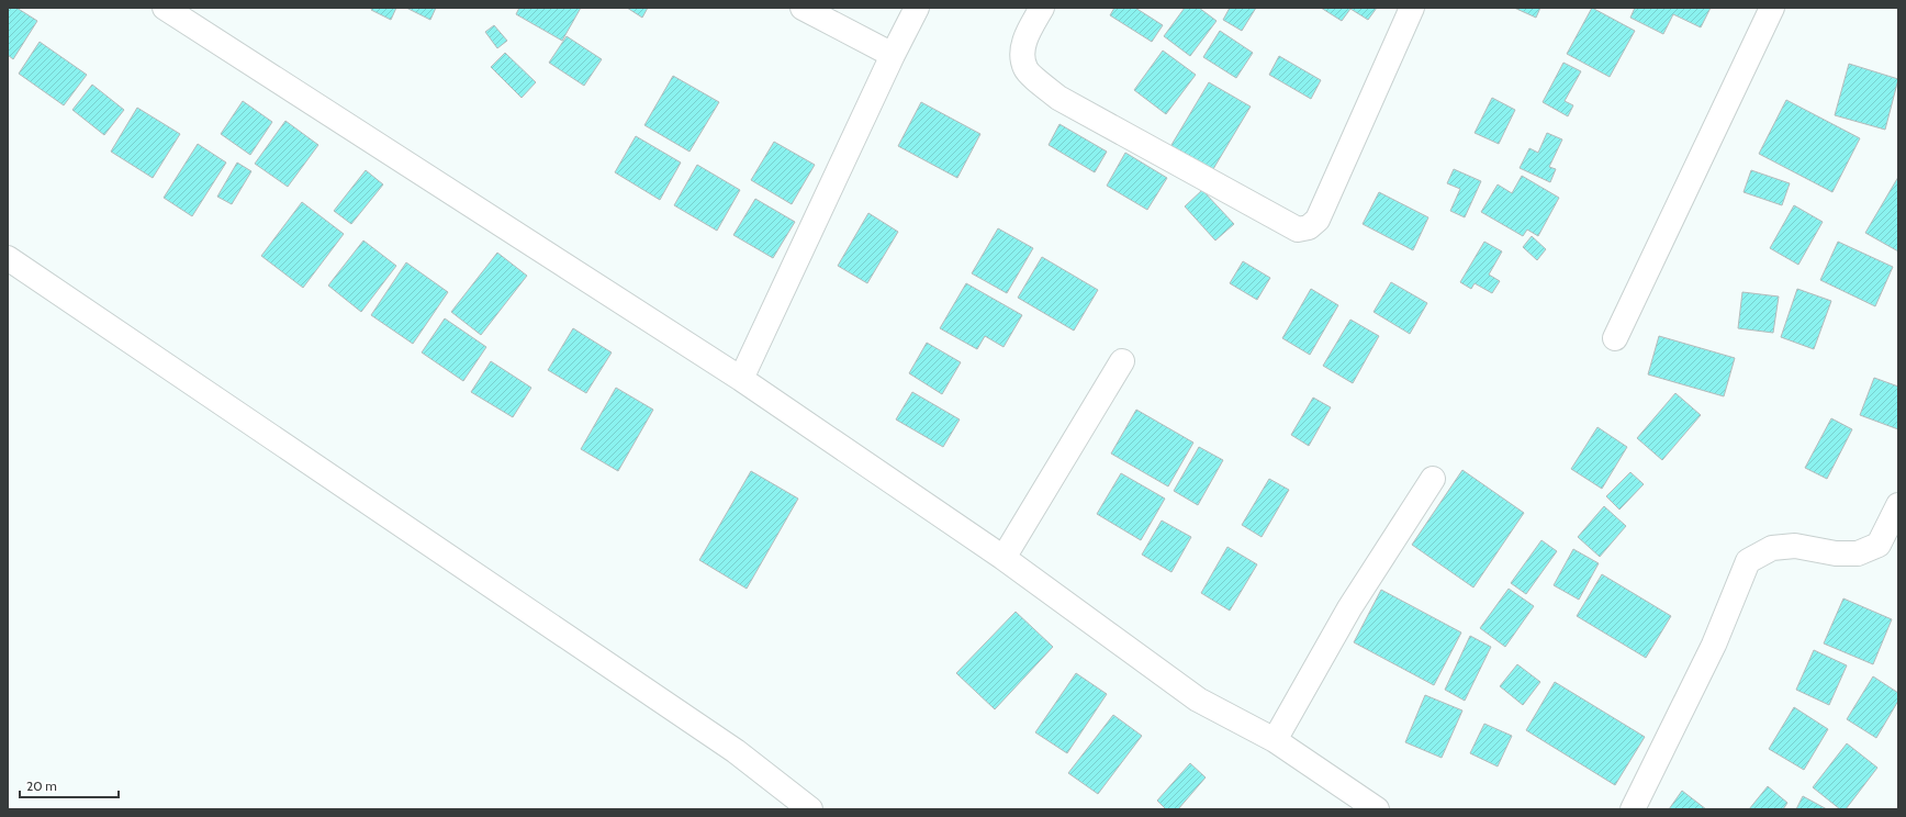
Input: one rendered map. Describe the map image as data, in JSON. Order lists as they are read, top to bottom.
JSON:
{
  "scale_bar": "20 m"
}
